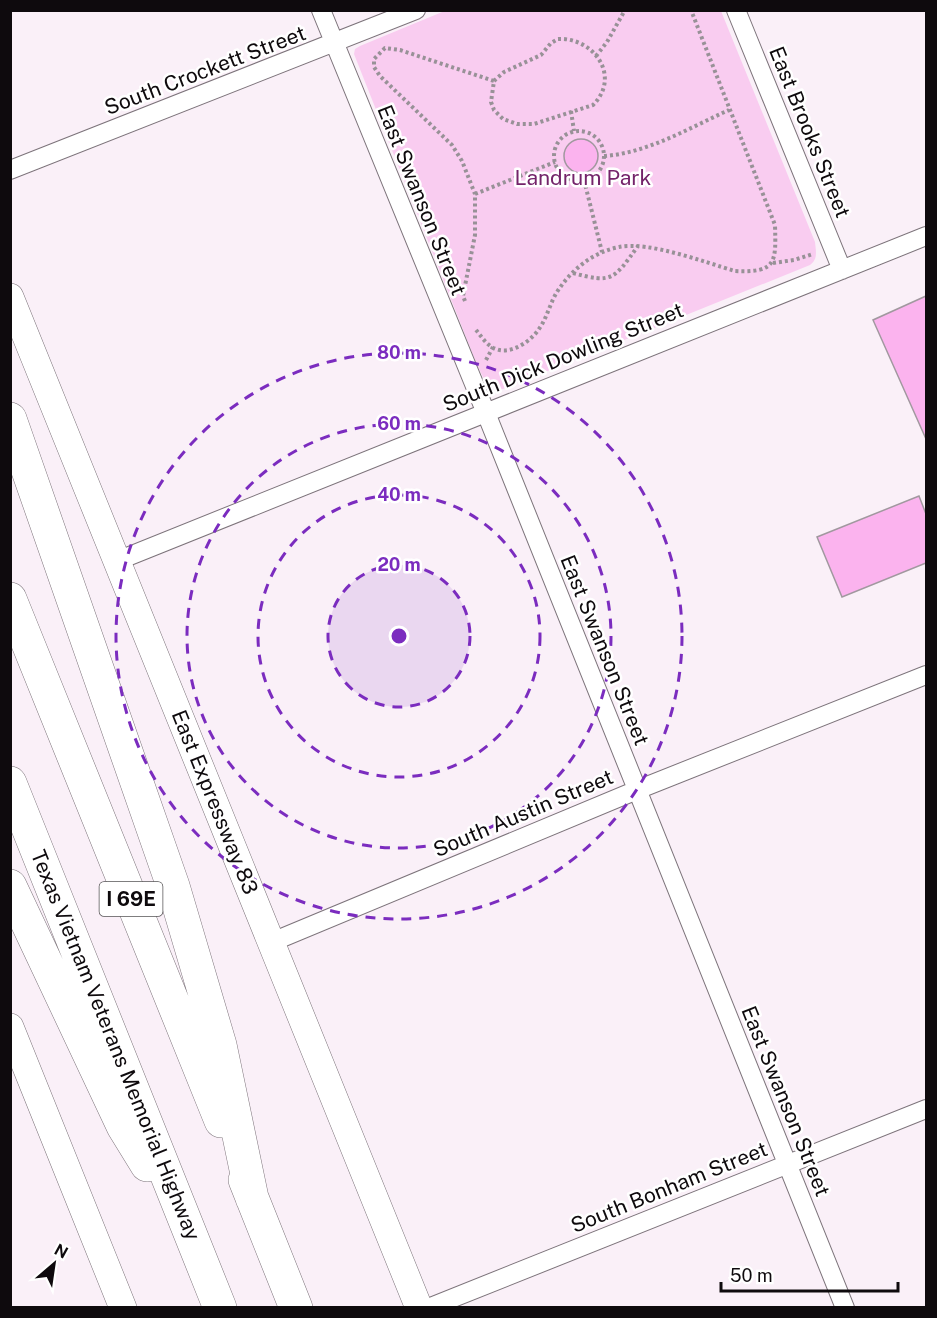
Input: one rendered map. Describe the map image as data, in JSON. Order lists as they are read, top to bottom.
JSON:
{
  "streets": {
    "highway": ["I 69E", "Texas Vietnam Veterans Memorial Highway"],
    "main road": ["East Expressway 83"],
    "street": [
      "South Crockett Street",
      "East Brooks Street",
      "East Swanson Street",
      "South Dick Dowling Street",
      "South Austin Street",
      "South Bonham Street"
    ]
  },
  "crossings": [
    ["South Crockett Street", "East Swanson Street"],
    ["East Brooks Street", "South Dick Dowling Street"],
    ["East Swanson Street", "South Dick Dowling Street"],
    ["East Swanson Street", "South Austin Street"],
    ["East Swanson Street", "South Bonham Street"],
    ["South Dick Dowling Street", "East Expressway 83"],
    ["East Expressway 83", "South Austin Street"]
  ],
  "parks": ["Landrum Park"],
  "scale_bar": "50 m",
  "north": "top right",
  "rings": [
    "80 m",
    "60 m",
    "40 m",
    "20 m"
  ]
}
